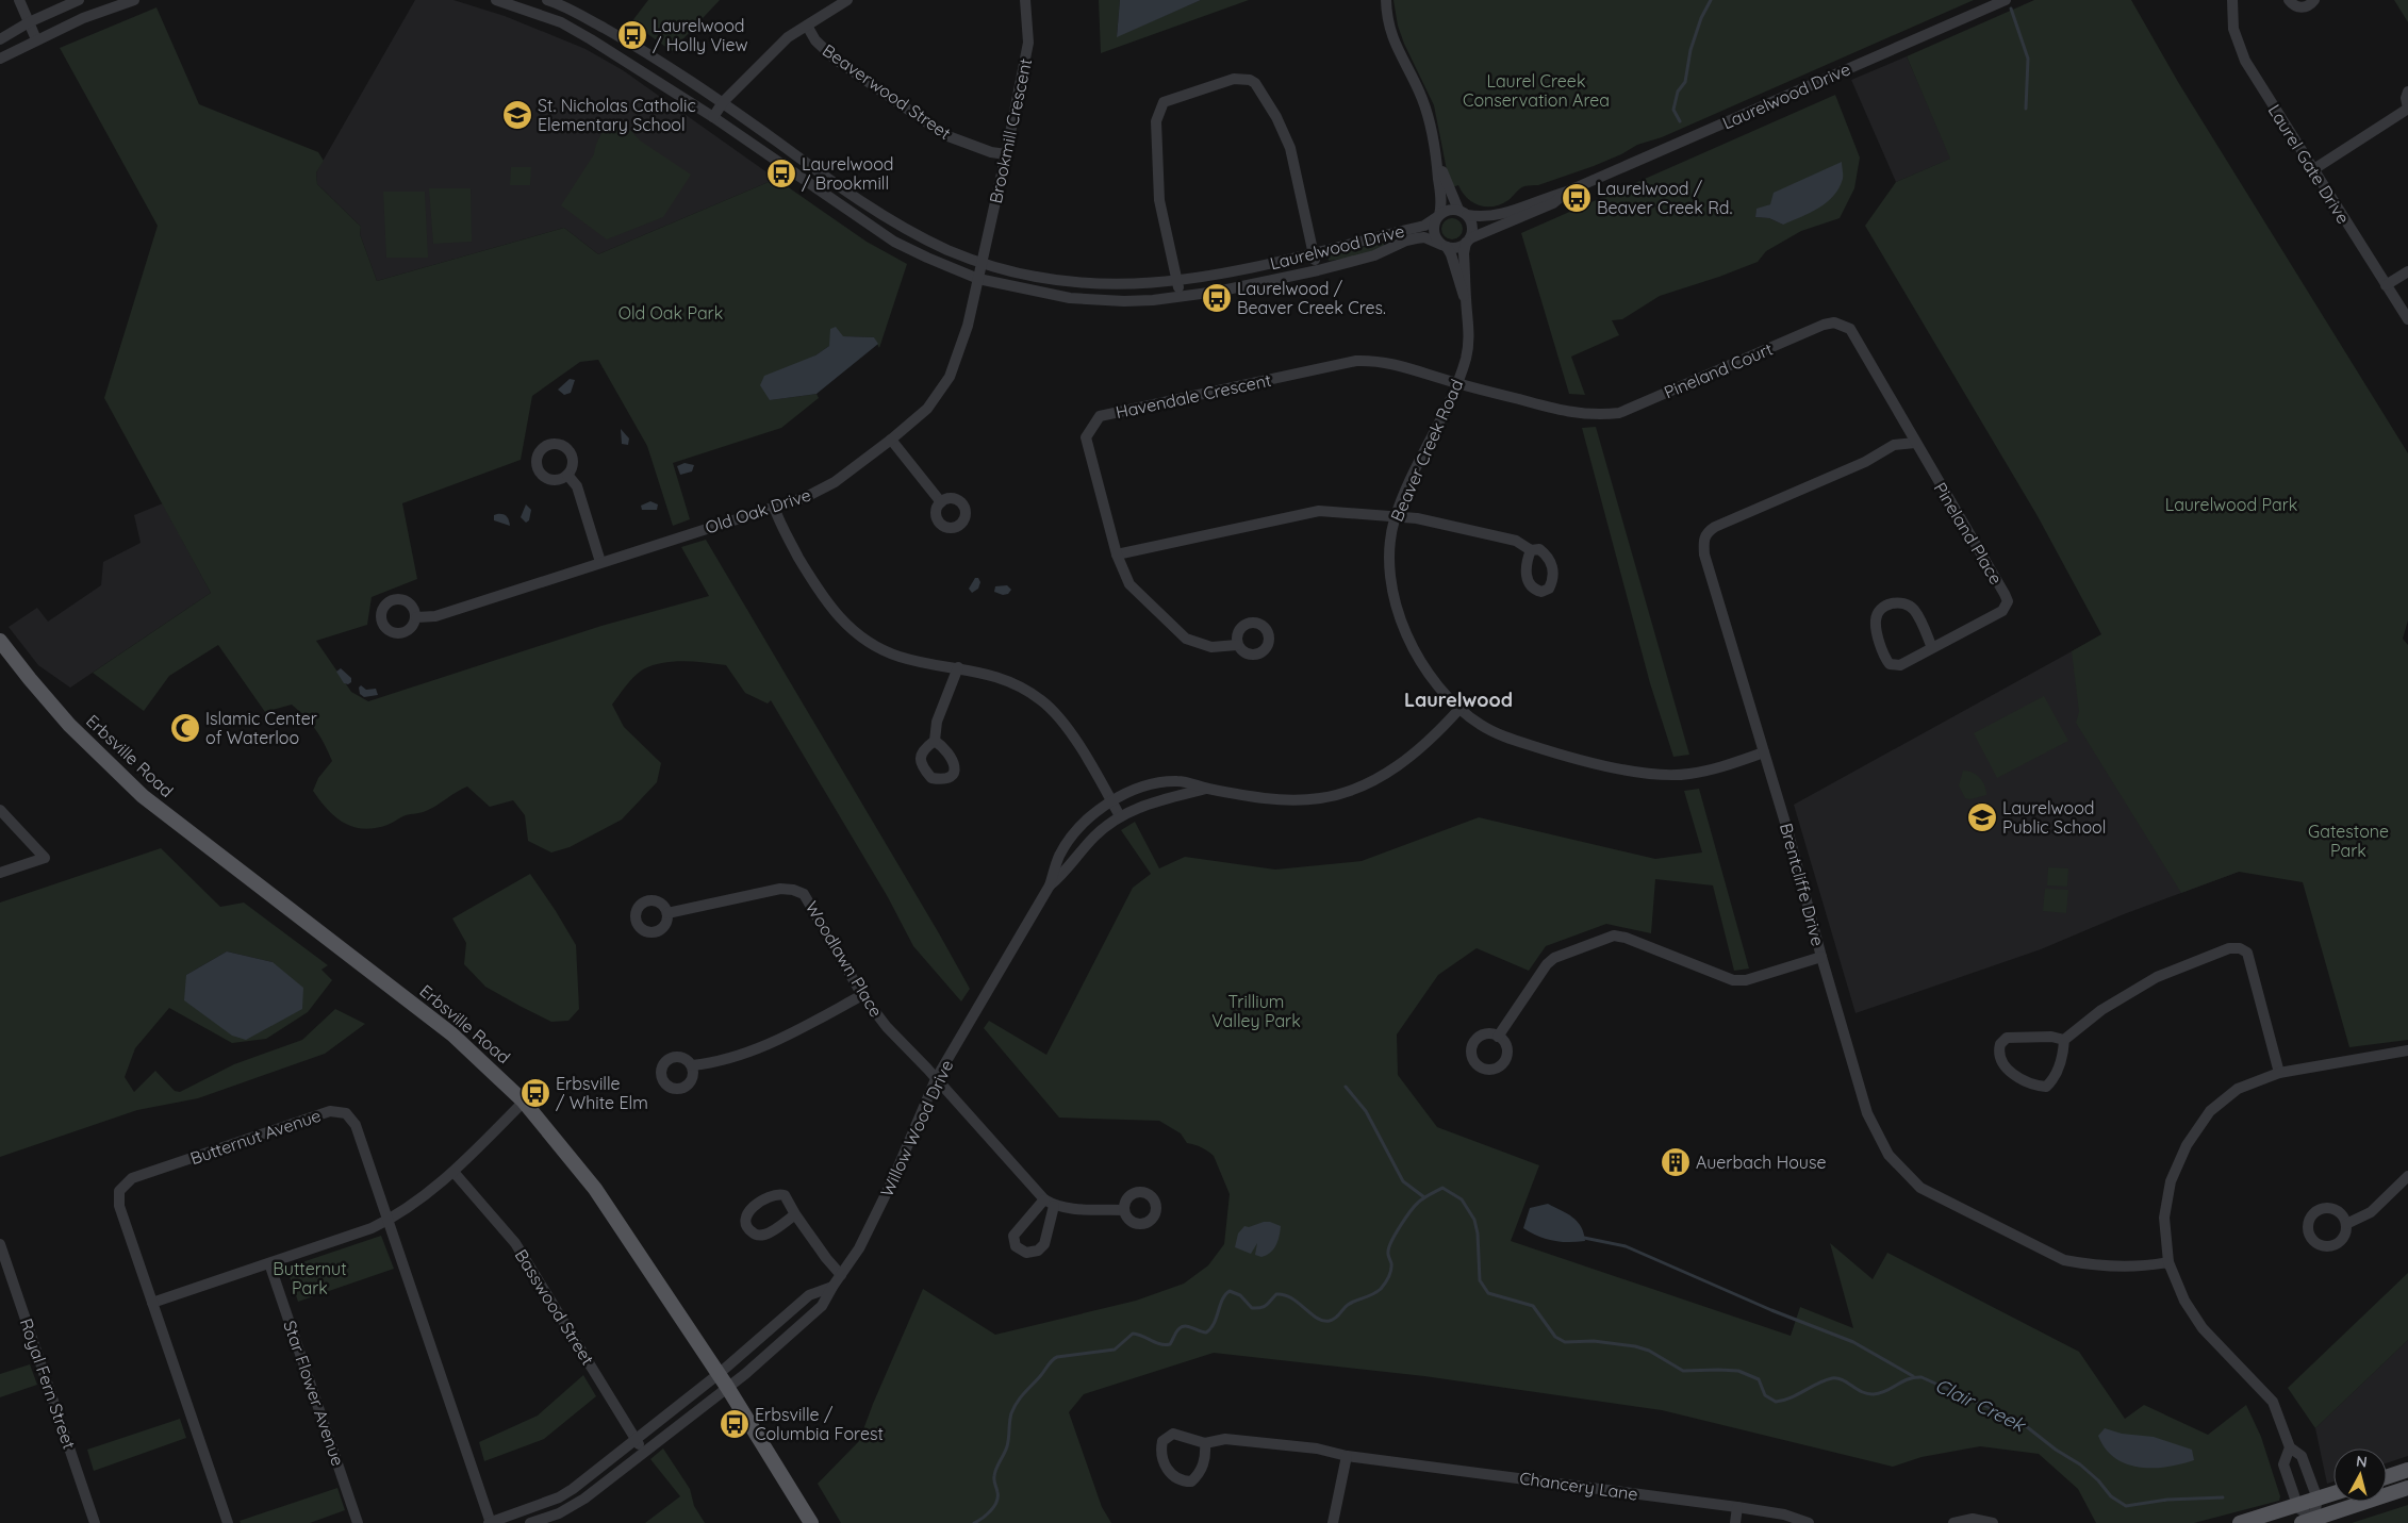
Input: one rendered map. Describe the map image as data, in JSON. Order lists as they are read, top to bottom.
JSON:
{
  "streets": {
    "main road": ["Erbsville Road"],
    "street": [
      "Beaverwood Street",
      "Laurelwood Drive",
      "Brookmill Crescent",
      "Laurel Gate Drive",
      "Pineland Court",
      "Havendale Crescent",
      "Beaver Creek Road",
      "Old Oak Drive",
      "Pineland Place",
      "Brentcliffe Drive",
      "Woodlawn Place",
      "Willow Wood Drive",
      "Butternut Avenue",
      "Basswood Street",
      "Royal Fern Street",
      "Star Flower Avenue",
      "Chancery Lane"
    ]
  },
  "crossings": [
    ["Beaverwood Street", "Brookmill Crescent"],
    ["Laurelwood Drive", "Brookmill Crescent"],
    ["Laurelwood Drive", "Beaver Creek Road"],
    ["Laurelwood Drive", "Old Oak Drive"],
    ["Brookmill Crescent", "Old Oak Drive"],
    ["Pineland Court", "Havendale Crescent"],
    ["Pineland Court", "Beaver Creek Road"],
    ["Pineland Court", "Pineland Place"],
    ["Pineland Court", "Brentcliffe Drive"],
    ["Havendale Crescent", "Beaver Creek Road"],
    ["Beaver Creek Road", "Brentcliffe Drive"],
    ["Beaver Creek Road", "Willow Wood Drive"],
    ["Pineland Place", "Brentcliffe Drive"],
    ["Erbsville Road", "Willow Wood Drive"],
    ["Woodlawn Place", "Willow Wood Drive"],
    ["Willow Wood Drive", "Basswood Street"]
  ],
  "districts": ["Laurelwood"],
  "water": ["Clair Creek"],
  "parks": [
    "Laurel Creek Conservation Area",
    "Old Oak Park",
    "Laurelwood Park",
    "Gatestone Park",
    "Trillium Valley Park",
    "Butternut Park"
  ],
  "places": {
    "bus stop": [
      "Laurelwood / Holly View",
      "Laurelwood / Brookmill",
      "Laurelwood / Beaver Creek Rd.",
      "Laurelwood / Beaver Creek Cres.",
      "Erbsville / White Elm",
      "Erbsville / Columbia Forest"
    ],
    "school or university": ["St. Nicholas Catholic Elementary School", "Laurelwood Public School"],
    "mosque": ["Islamic Center of Waterloo"],
    "building": ["Auerbach House"]
  },
  "north": "top"
}
